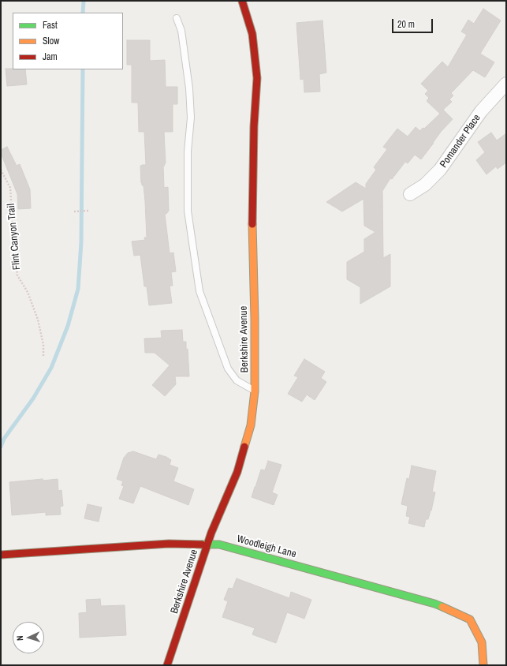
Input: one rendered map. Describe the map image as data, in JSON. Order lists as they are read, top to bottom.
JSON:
{
  "streets": {
    "street": ["Pomander Place", "Berkshire Avenue", "Woodleigh Lane"],
    "path": ["Flint Canyon Trail"]
  },
  "crossings": [
    ["Berkshire Avenue", "Woodleigh Lane"]
  ],
  "legend": ["Fast", "Slow", "Jam"],
  "scale_bar": "20 m",
  "north": "left"
}
